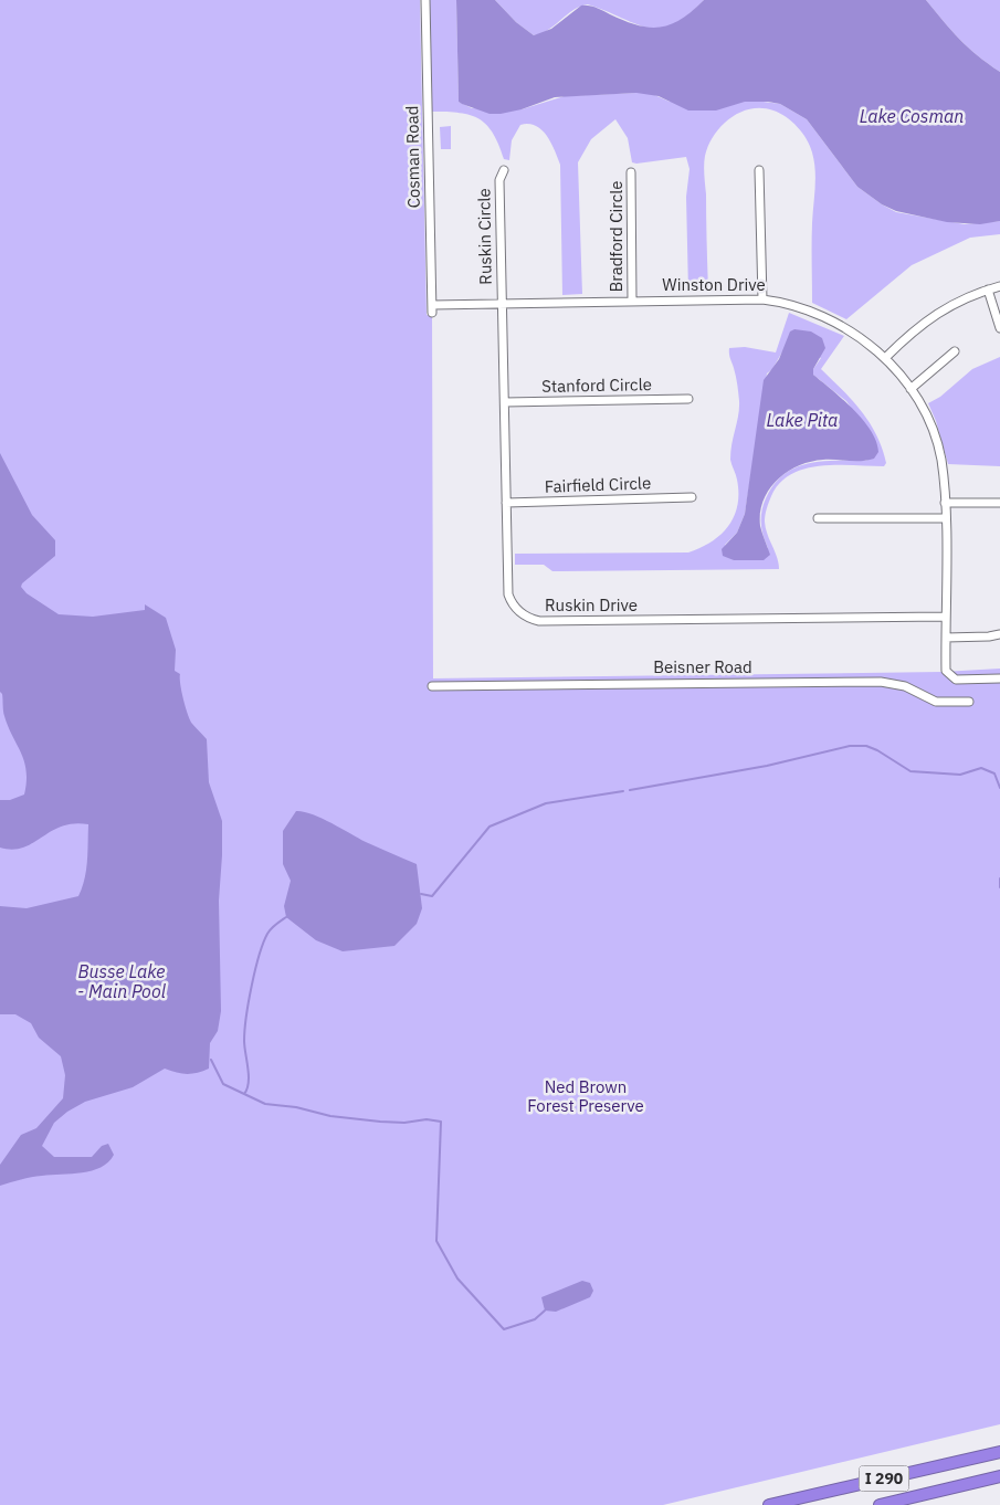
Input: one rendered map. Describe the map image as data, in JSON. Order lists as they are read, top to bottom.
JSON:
{
  "streets": {
    "highway": ["I 290"],
    "street": [
      "Cosman Road",
      "Ruskin Circle",
      "Bradford Circle",
      "Winston Drive",
      "Stanford Circle",
      "Fairfield Circle",
      "Ruskin Drive",
      "Beisner Road"
    ]
  },
  "crossings": [
    ["Cosman Road", "Winston Drive"],
    ["Ruskin Circle", "Winston Drive"],
    ["Ruskin Circle", "Ruskin Drive"],
    ["Bradford Circle", "Winston Drive"],
    ["Winston Drive", "Ruskin Drive"],
    ["Stanford Circle", "Ruskin Drive"],
    ["Fairfield Circle", "Ruskin Drive"]
  ],
  "water": ["Lake Cosman", "Lake Pita", "Busse Lake - Main Pool"],
  "parks": ["Ned Brown Forest Preserve"]
}
